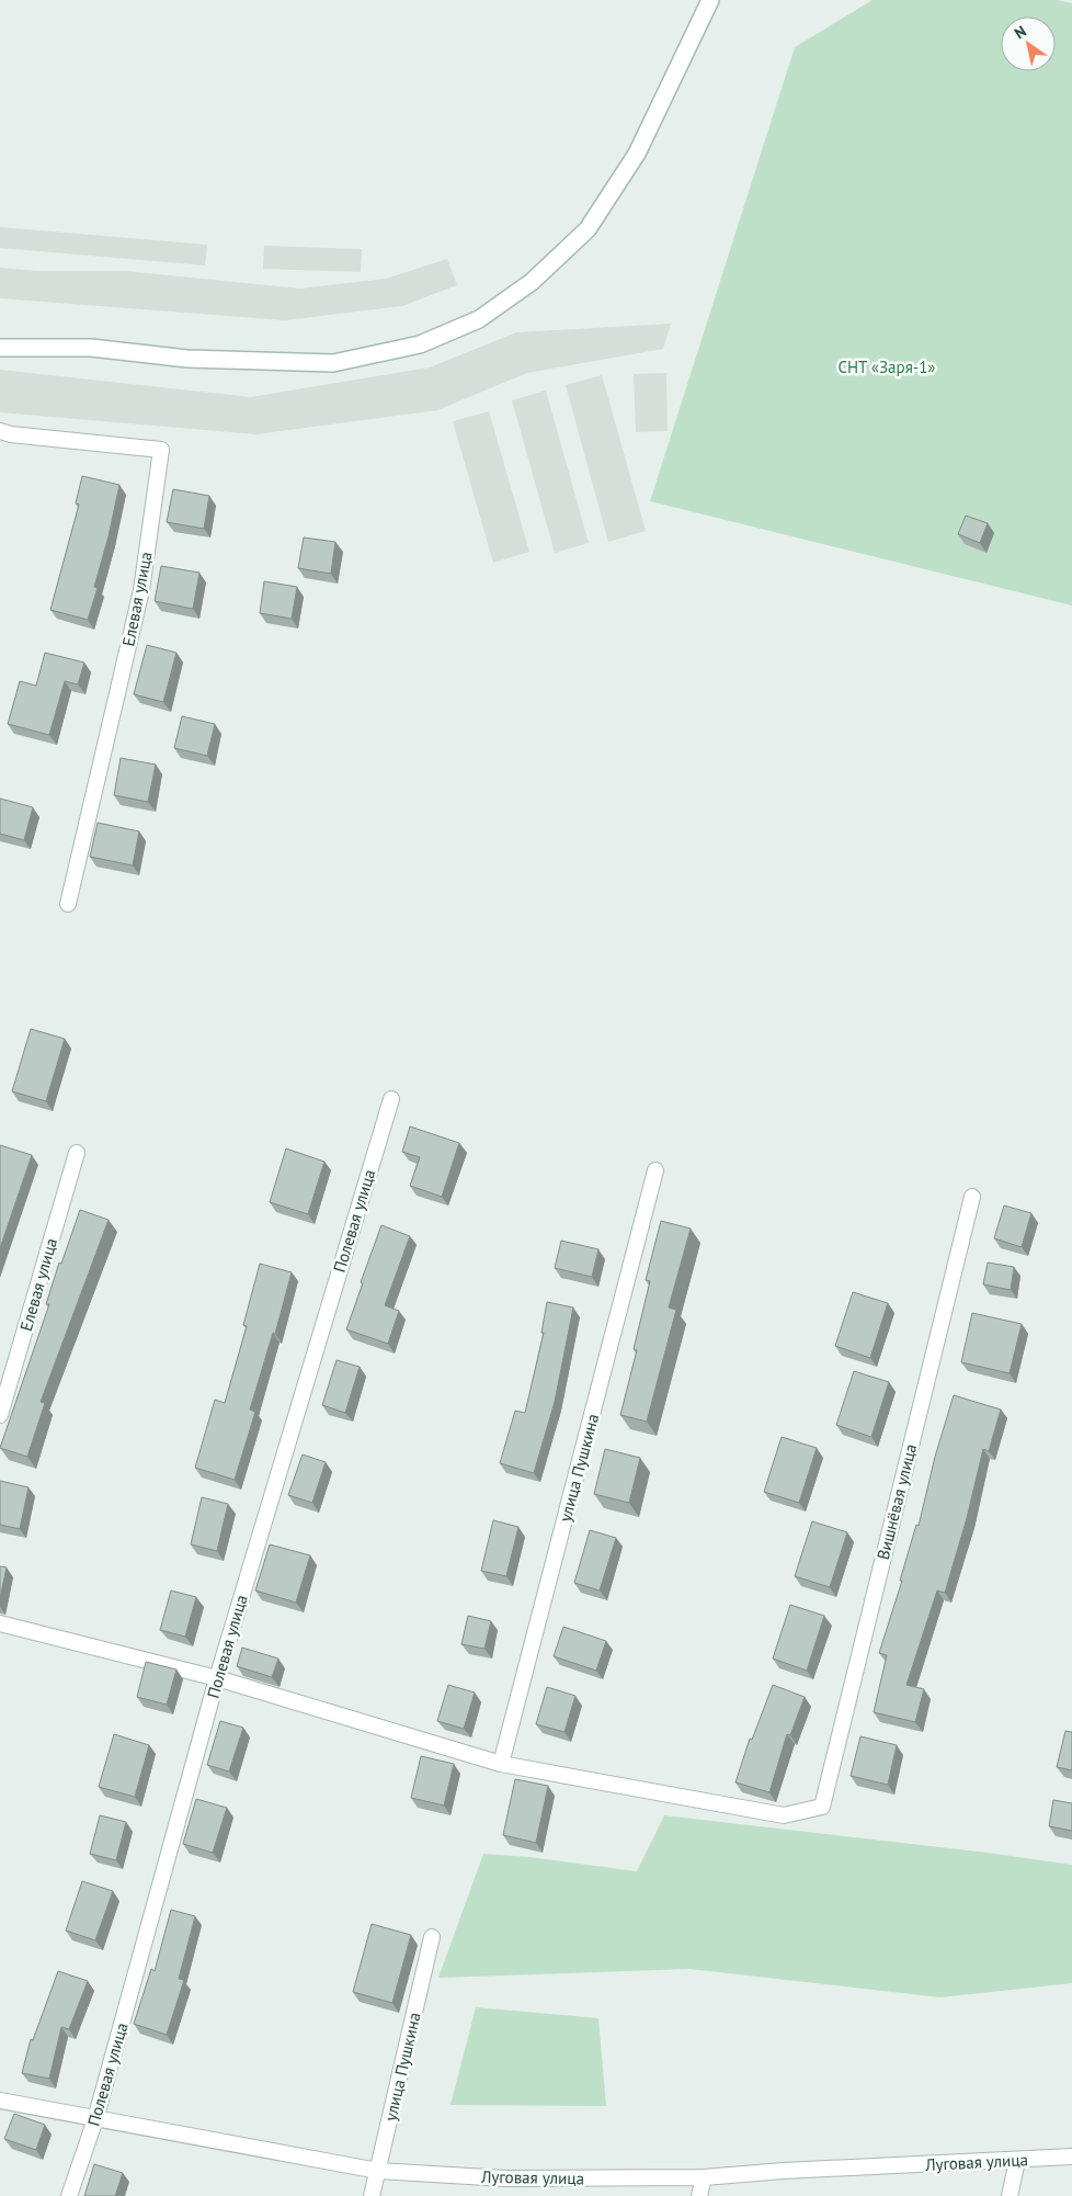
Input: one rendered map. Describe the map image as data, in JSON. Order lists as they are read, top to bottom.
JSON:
{
  "streets": {
    "street": [
      "Елевая улица",
      "Полевая улица",
      "улица Пушкина",
      "Вишнёвая улица",
      "Луговая улица"
    ]
  },
  "crossings": [
    ["Полевая улица", "Луговая улица"],
    ["улица Пушкина", "Вишнёвая улица"],
    ["улица Пушкина", "Луговая улица"]
  ],
  "parks": ["СНТ «Заря-1»"],
  "north": "top left"
}
